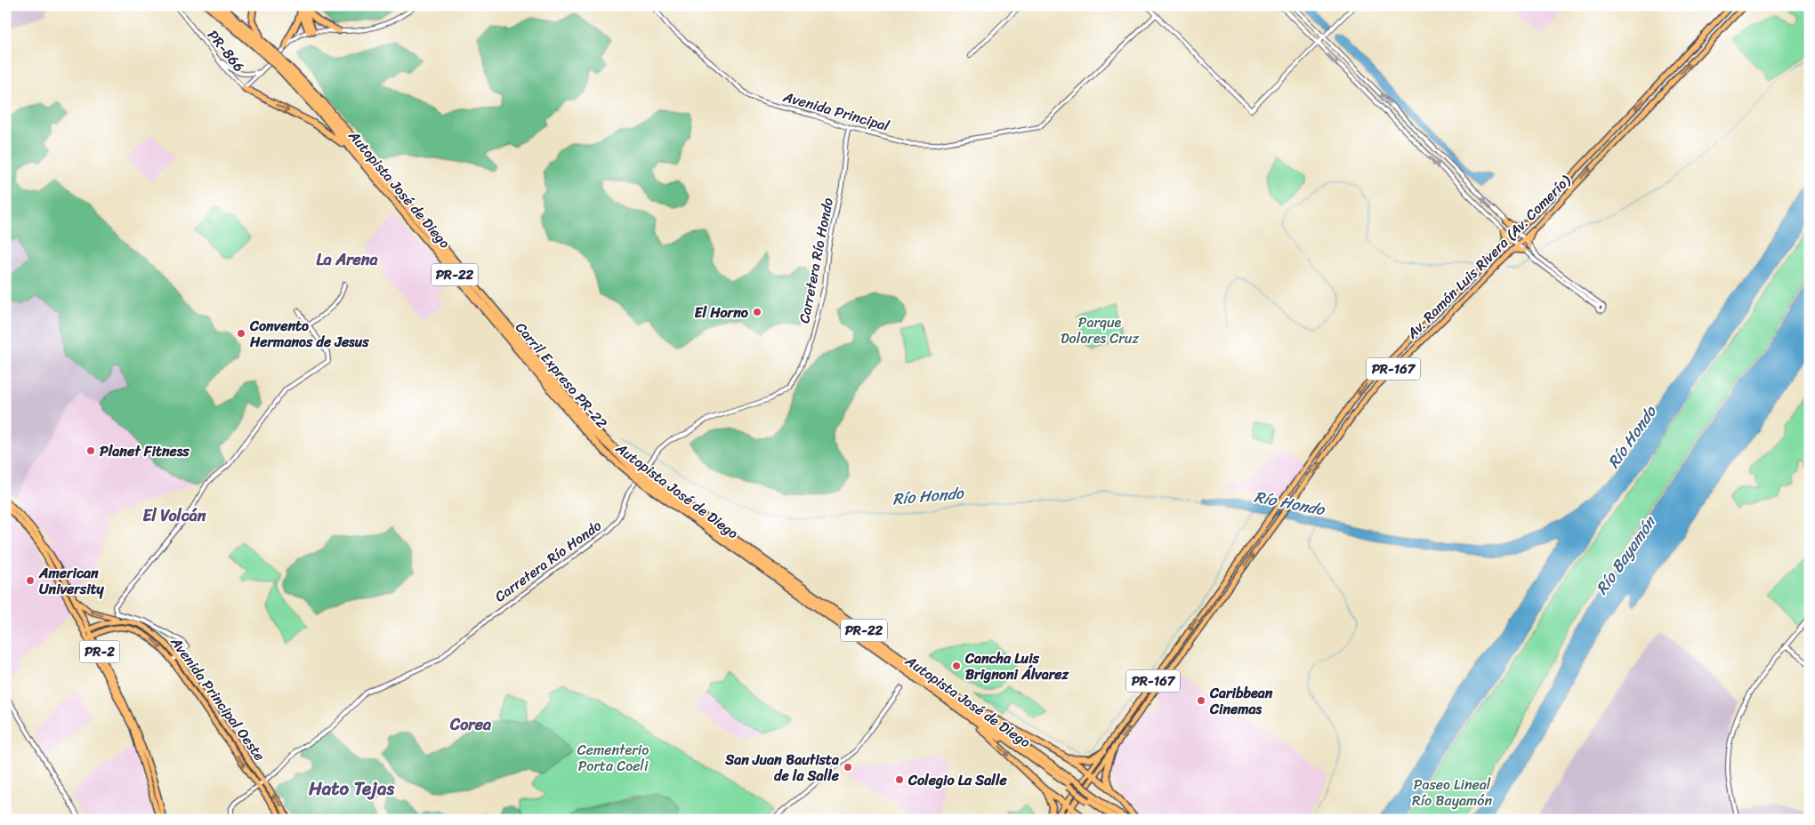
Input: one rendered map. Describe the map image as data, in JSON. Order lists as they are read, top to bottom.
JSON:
{
  "streets": {
    "highway": ["Autopista José de Diego", "PR-22", "Carril Expreso PR-22"],
    "main road": [
      "Av. Ramón Luis Rivera (Av. Comerío)",
      "PR-167",
      "PR-2",
      "Avenida Principal Oeste"
    ],
    "street": ["PR-866", "Avenida Principal", "Carretera Río Hondo"]
  },
  "crossings": [
    ["Avenida Principal", "Carretera Río Hondo"],
    ["Autopista José de Diego", "Carril Expreso PR-22"],
    ["Carretera Río Hondo", "Avenida Principal Oeste"],
    ["PR-2", "Avenida Principal Oeste"]
  ],
  "districts": [
    "La Arena",
    "El Volcán",
    "Corea",
    "Hato Tejas"
  ],
  "water": ["Río Hondo", "Río Bayamón"],
  "parks": ["Parque Dolores Cruz", "Cementerio Porta Coeli", "Paseo Lineal Río Bayamón"],
  "places": [
    "El Horno",
    "Convento Hermanos de Jesus",
    "Planet Fitness",
    "American University",
    "Cancha Luis Brignoni Álvarez",
    "Caribbean Cinemas",
    "San Juan Bautista de la Salle",
    "Colegio La Salle"
  ]
}
